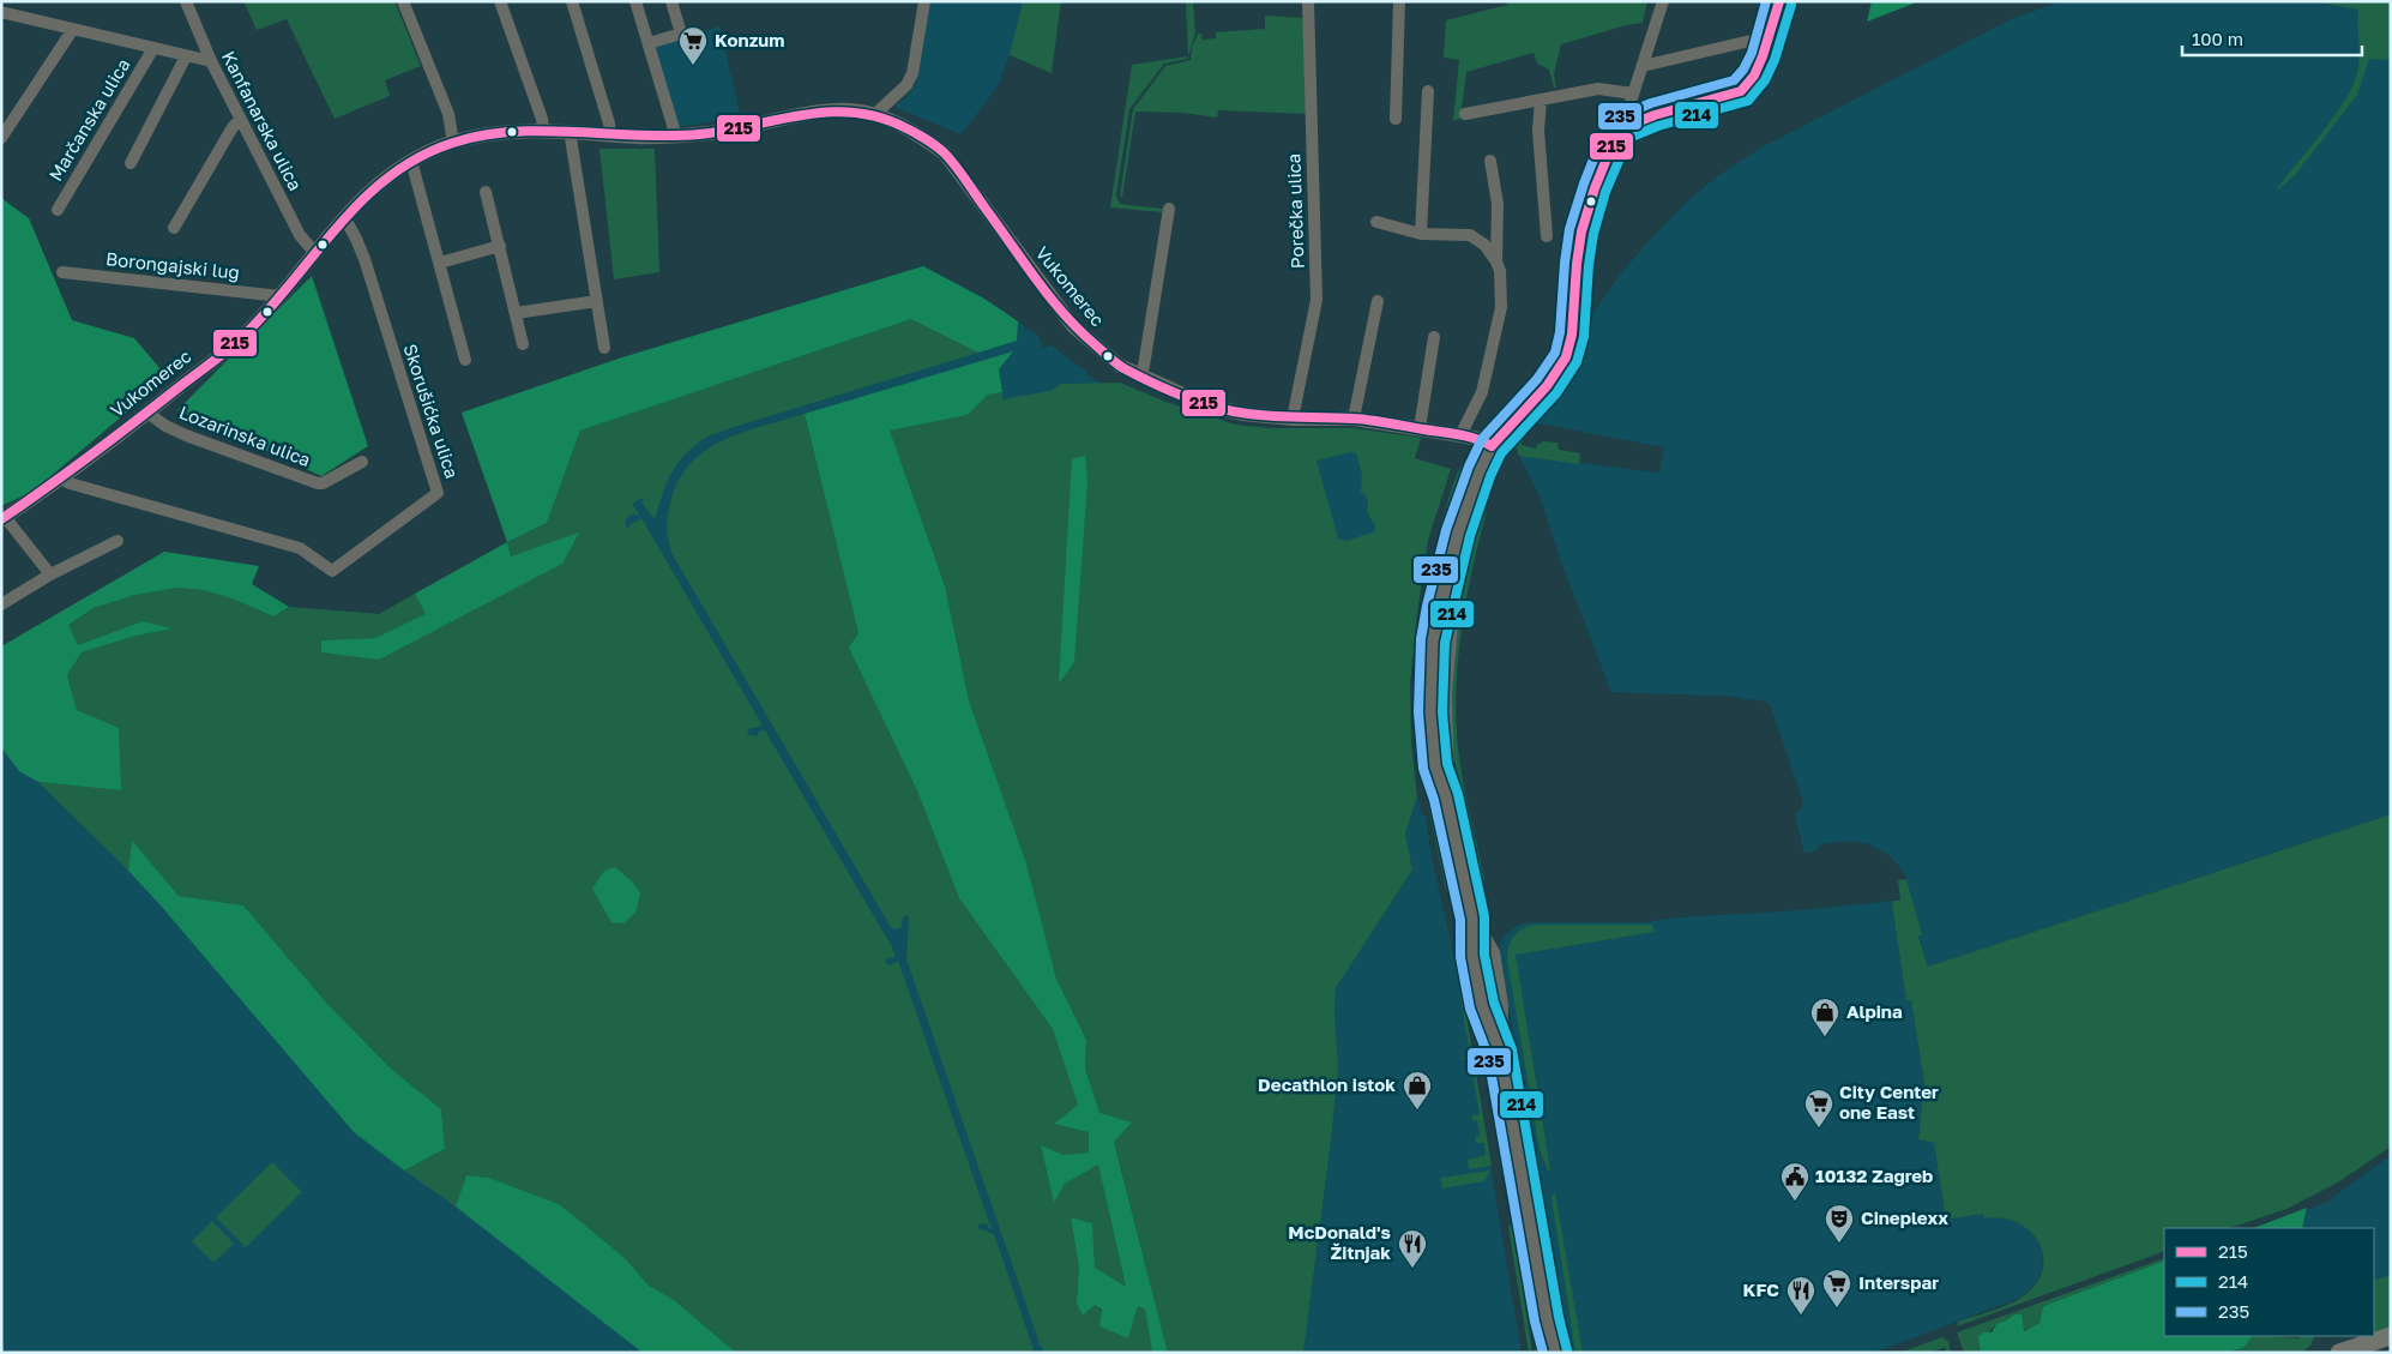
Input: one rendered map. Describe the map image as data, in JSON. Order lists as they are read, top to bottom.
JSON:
{
  "streets": {
    "street": [
      "Marčanska ulica",
      "Kanfanarska ulica",
      "Porečka ulica",
      "Borongajski lug",
      "Vukomerec",
      "Skorušićka ulica",
      "Lozarinska ulica"
    ]
  },
  "crossings": [
    ["Kanfanarska ulica", "Vukomerec"],
    ["Porečka ulica", "Vukomerec"],
    ["Borongajski lug", "Vukomerec"],
    ["Vukomerec", "Skorušićka ulica"],
    ["Vukomerec", "Lozarinska ulica"]
  ],
  "places": {
    "supermarket": ["Konzum", "City Center one East", "Interspar"],
    "shop": ["Alpina", "Decathlon istok"],
    "public building": ["10132 Zagreb"],
    "theatre": ["Cineplexx"],
    "restaurant": ["McDonald's Žitnjak", "KFC"]
  },
  "lines": ["transit line 215", "transit line 235", "transit line 214"],
  "legend": ["215", "214", "235"],
  "scale_bar": "100 m"
}
